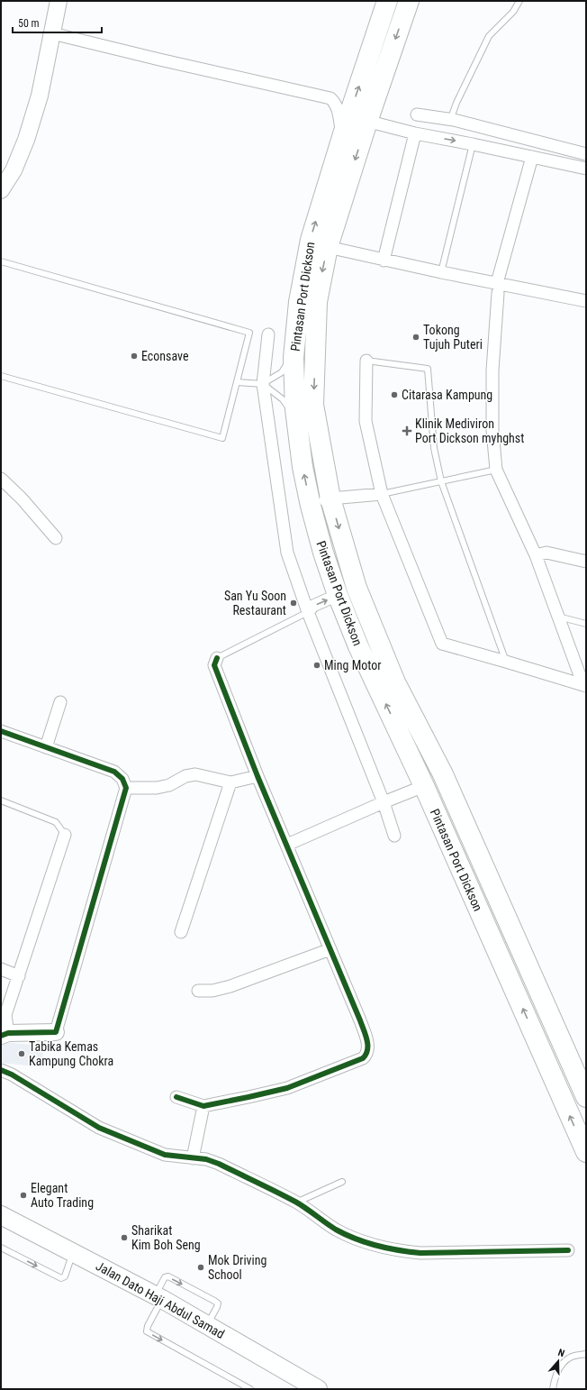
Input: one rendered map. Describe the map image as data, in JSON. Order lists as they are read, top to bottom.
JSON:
{
  "streets": {
    "highway": ["Pintasan Port Dickson"],
    "main road": ["Jalan Dato Haji Abdul Samad"]
  },
  "places": {
    "other": [
      "Tokong Tujuh Puteri",
      "Econsave",
      "Citarasa Kampung",
      "San Yu Soon Restaurant",
      "Ming Motor",
      "Tabika Kemas Kampung Chokra",
      "Elegant Auto Trading",
      "Sharikat Kim Boh Seng",
      "Mok Driving School"
    ],
    "health": ["Klinik Mediviron Port Dickson myhghst"]
  },
  "scale_bar": "50 m",
  "north": "top"
}
